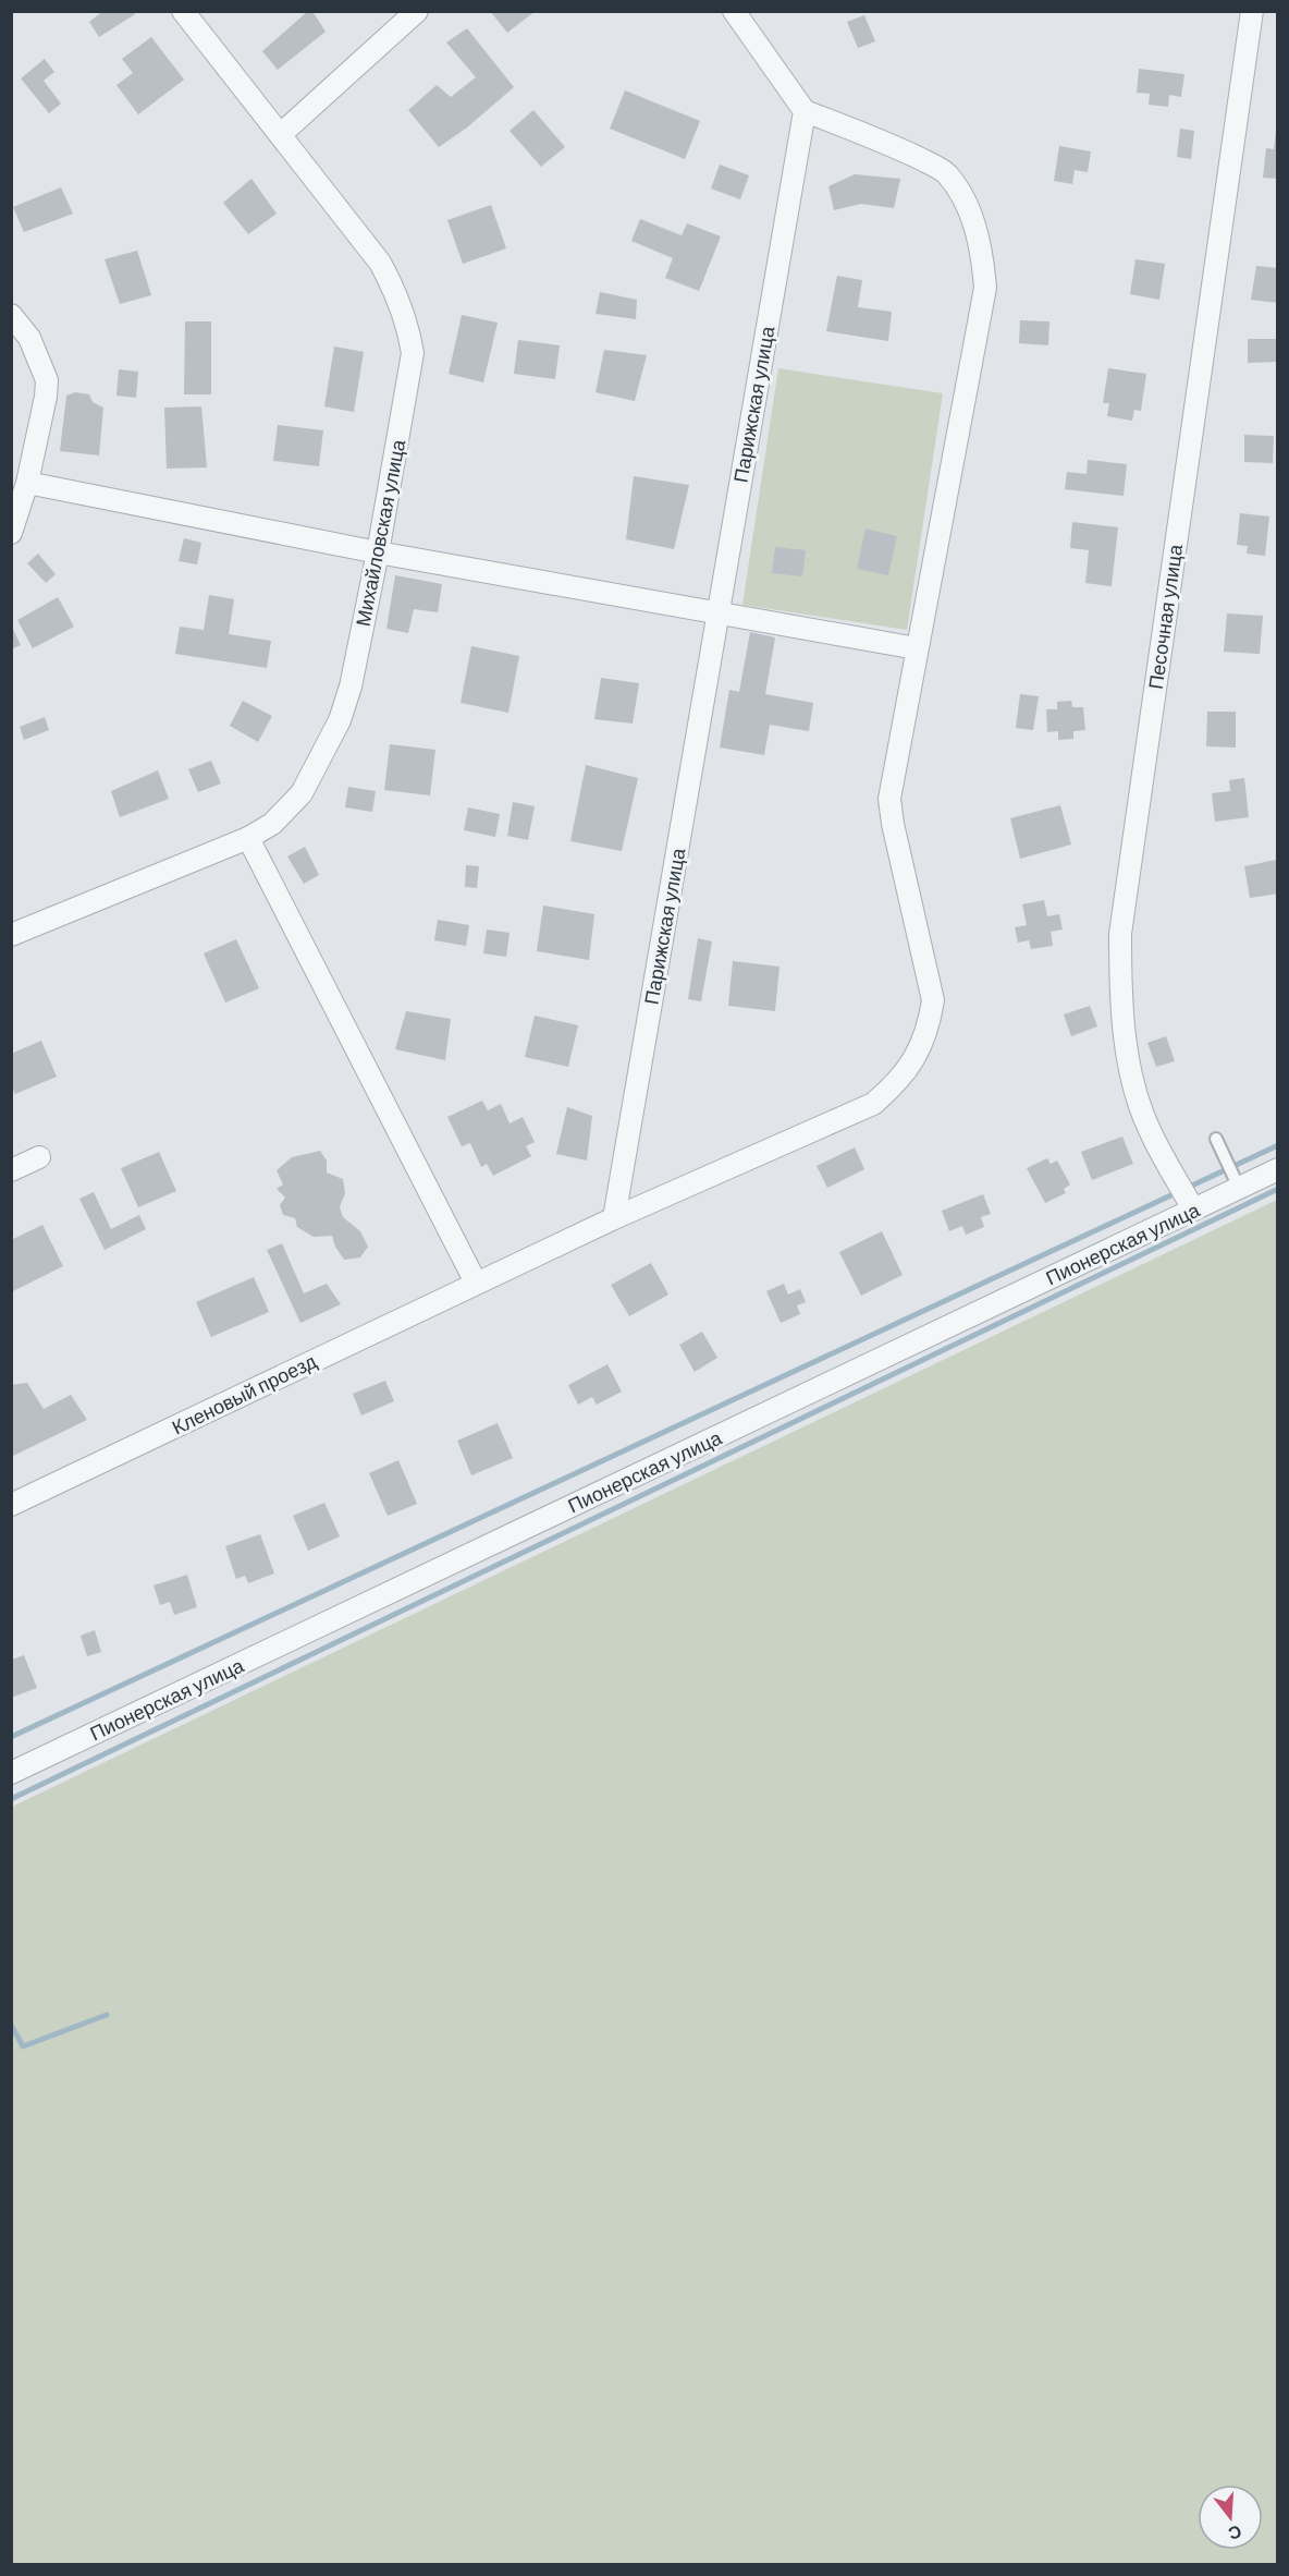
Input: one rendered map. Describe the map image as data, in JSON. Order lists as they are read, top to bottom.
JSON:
{
  "streets": {
    "street": [
      "Парижская улица",
      "Михайловская улица",
      "Песочная улица",
      "Пионерская улица",
      "Кленовый проезд"
    ]
  },
  "crossings": [
    ["Песочная улица", "Пионерская улица"]
  ],
  "north": "bottom"
}
